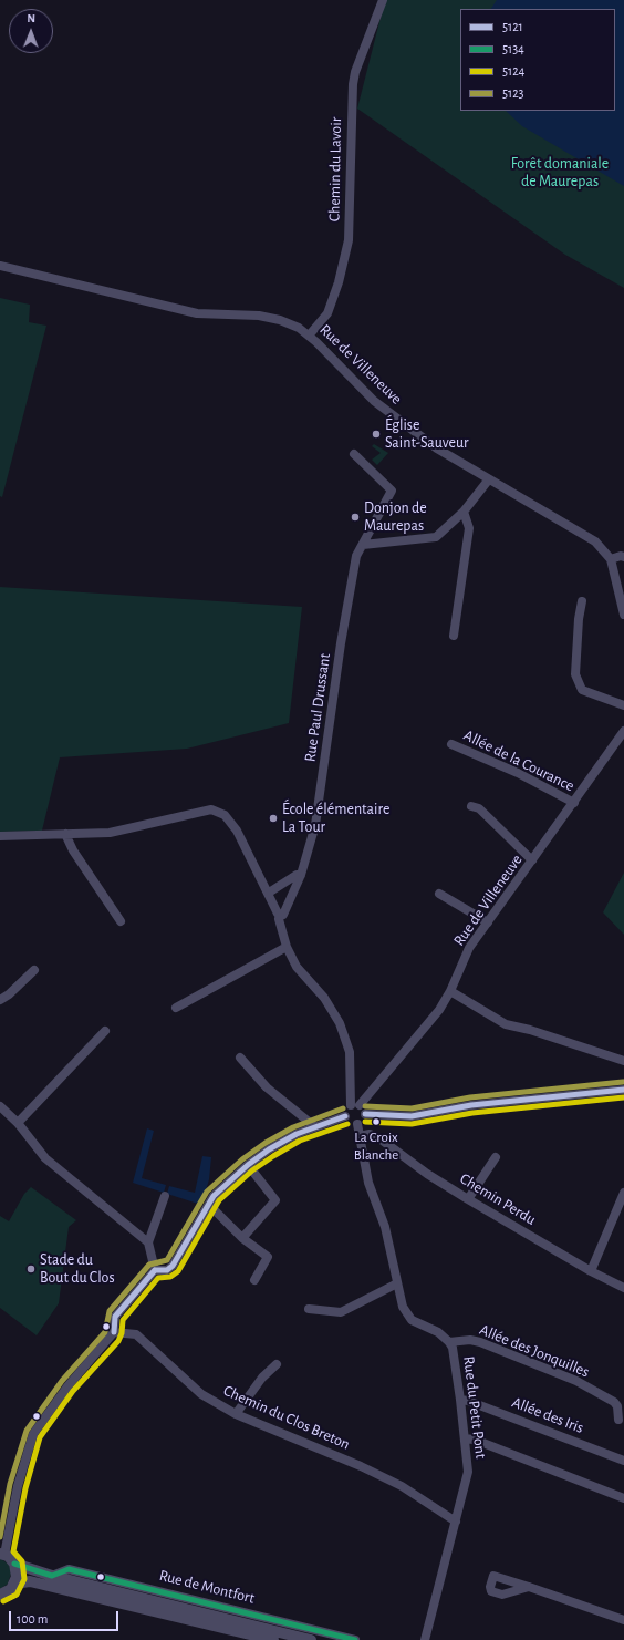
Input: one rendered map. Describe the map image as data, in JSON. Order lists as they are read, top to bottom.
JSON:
{
  "streets": {
    "street": [
      "Chemin du Lavoir",
      "Rue de Villeneuve",
      "Rue Paul Drussant",
      "Allée de la Courance",
      "Chemin Perdu",
      "Allée des Jonquilles",
      "Rue du Petit Pont",
      "Allée des Iris",
      "Chemin du Clos Breton",
      "Rue de Montfort"
    ]
  },
  "crossings": [
    ["Chemin du Lavoir", "Rue de Villeneuve"],
    ["Rue de Villeneuve", "Allée de la Courance"],
    ["Rue de Villeneuve", "Rue du Petit Pont"],
    ["Chemin Perdu", "Rue du Petit Pont"],
    ["Allée des Jonquilles", "Rue du Petit Pont"],
    ["Rue du Petit Pont", "Allée des Iris"],
    ["Rue du Petit Pont", "Chemin du Clos Breton"]
  ],
  "parks": ["Forêt domaniale de Maurepas"],
  "places": [
    "Église Saint-Sauveur",
    "Donjon de Maurepas",
    "École élémentaire La Tour",
    "La Croix Blanche",
    "Stade du Bout du Clos"
  ],
  "lines": [
    "transit line 5123",
    "transit line 5121",
    "transit line 5124",
    "transit line 5134"
  ],
  "legend": [
    "5121",
    "5134",
    "5124",
    "5123"
  ],
  "scale_bar": "100 m",
  "north": "top"
}
